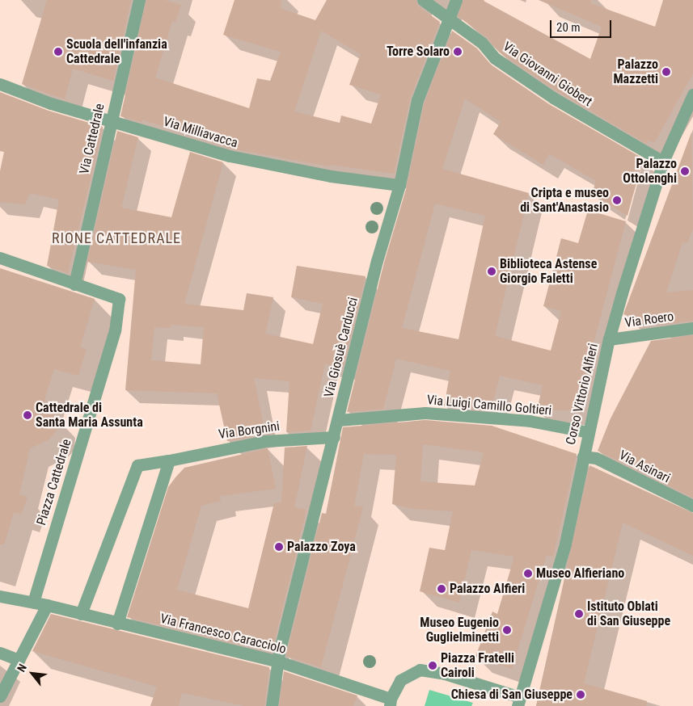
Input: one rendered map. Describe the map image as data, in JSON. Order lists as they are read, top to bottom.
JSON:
{
  "streets": {
    "street": [
      "Via Giovanni Giobert",
      "Via Milliavacca",
      "Via Cattedrale",
      "Via Roero",
      "Via Giosuè Carducci",
      "Corso Vittorio Alfieri",
      "Via Luigi Camillo Goltieri",
      "Via Borgnini",
      "Via Asinari",
      "Piazza Cattedrale",
      "Via Francesco Caracciolo"
    ]
  },
  "crossings": [
    ["Via Giovanni Giobert", "Via Giosuè Carducci"],
    ["Via Giovanni Giobert", "Corso Vittorio Alfieri"],
    ["Via Milliavacca", "Via Cattedrale"],
    ["Via Milliavacca", "Via Giosuè Carducci"],
    ["Via Cattedrale", "Piazza Cattedrale"],
    ["Via Roero", "Corso Vittorio Alfieri"],
    ["Via Giosuè Carducci", "Via Luigi Camillo Goltieri"],
    ["Via Giosuè Carducci", "Via Borgnini"],
    ["Via Giosuè Carducci", "Via Francesco Caracciolo"],
    ["Corso Vittorio Alfieri", "Via Luigi Camillo Goltieri"],
    ["Corso Vittorio Alfieri", "Via Asinari"]
  ],
  "districts": ["RIONE CATTEDRALE"],
  "places": [
    "Scuola dell'infanzia Cattedrale",
    "Torre Solaro",
    "Palazzo Mazzetti",
    "Palazzo Ottolenghi",
    "Cripta e museo di Sant'Anastasio",
    "Biblioteca Astense Giorgio Faletti",
    "Cattedrale di Santa Maria Assunta",
    "Palazzo Zoya",
    "Museo Alfieriano",
    "Palazzo Alfieri",
    "Istituto Oblati di San Giuseppe",
    "Museo Eugenio Guglielminetti",
    "Piazza Fratelli Cairoli",
    "Chiesa di San Giuseppe"
  ],
  "scale_bar": "20 m",
  "north": "top left"
}
